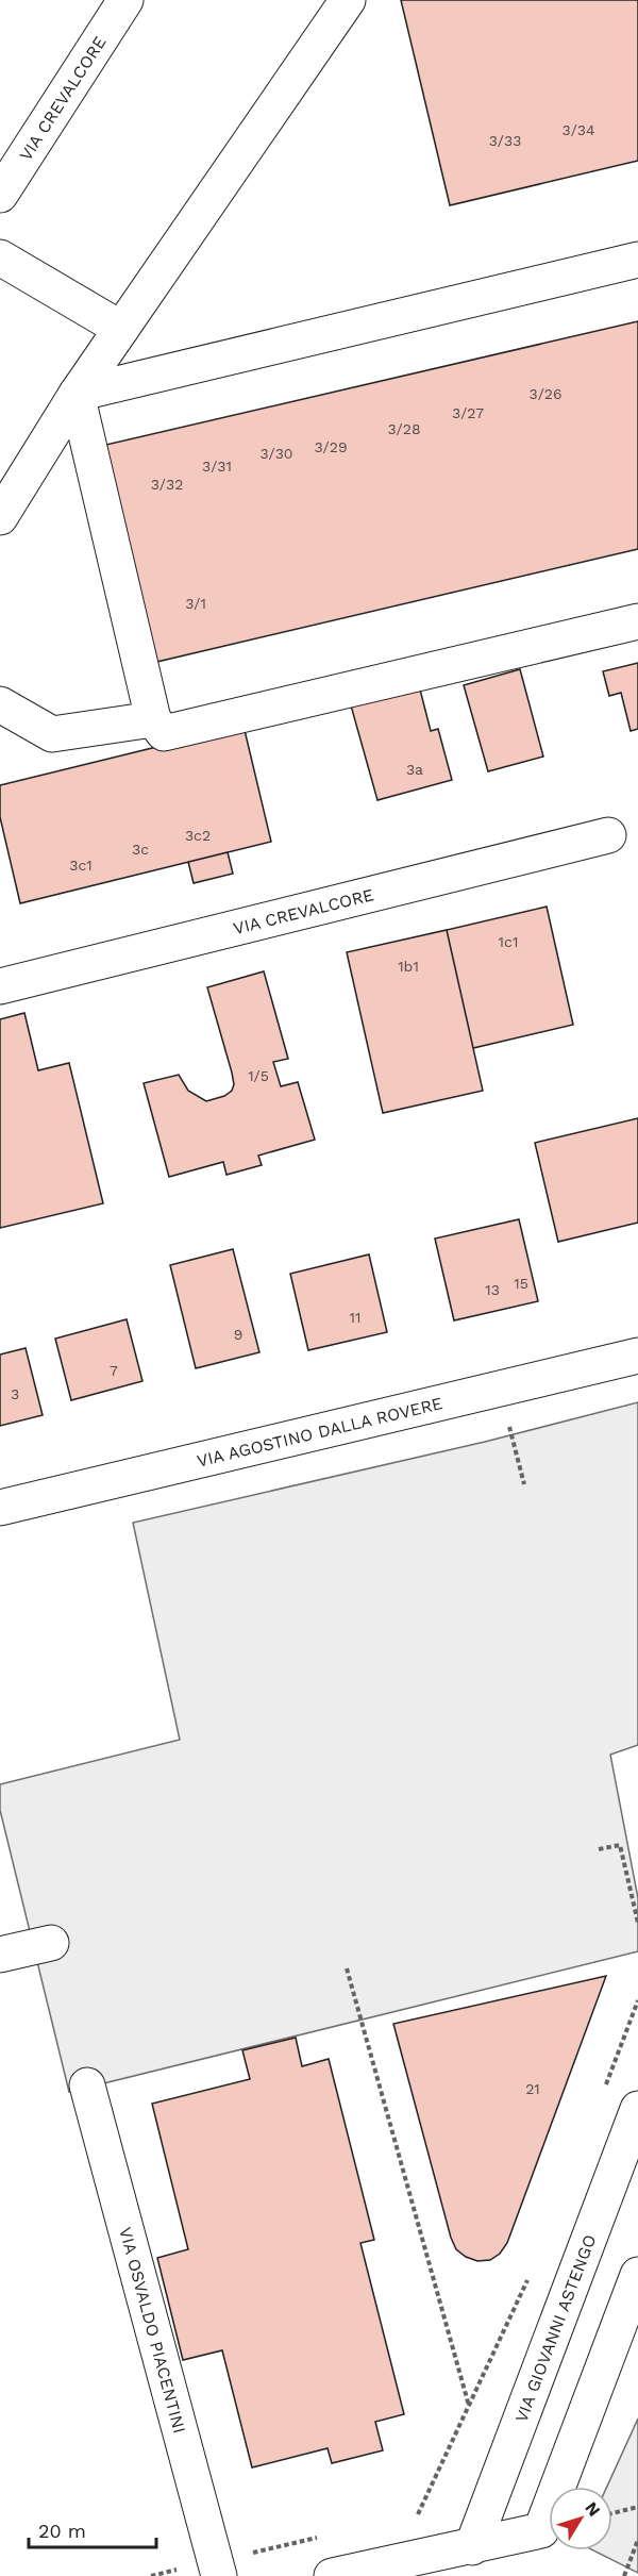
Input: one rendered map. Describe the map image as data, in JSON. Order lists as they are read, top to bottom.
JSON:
{
  "streets": {
    "street": [
      "VIA CREVALCORE",
      "VIA AGOSTINO DALLA ROVERE",
      "VIA GIOVANNI ASTENGO",
      "VIA OSVALDO PIACENTINI"
    ]
  },
  "house_numbers": [
    "3/34",
    "3/33",
    "3/26",
    "3/27",
    "3/28",
    "3/29",
    "3/30",
    "3/31",
    "3/32",
    "3/1",
    "3a",
    "3c2",
    "3c",
    "3c1",
    "1c1",
    "1b1",
    "1/5",
    "15",
    "13",
    "11",
    "9",
    "7",
    "3",
    "21"
  ],
  "scale_bar": "20 m",
  "north": "top right"
}
